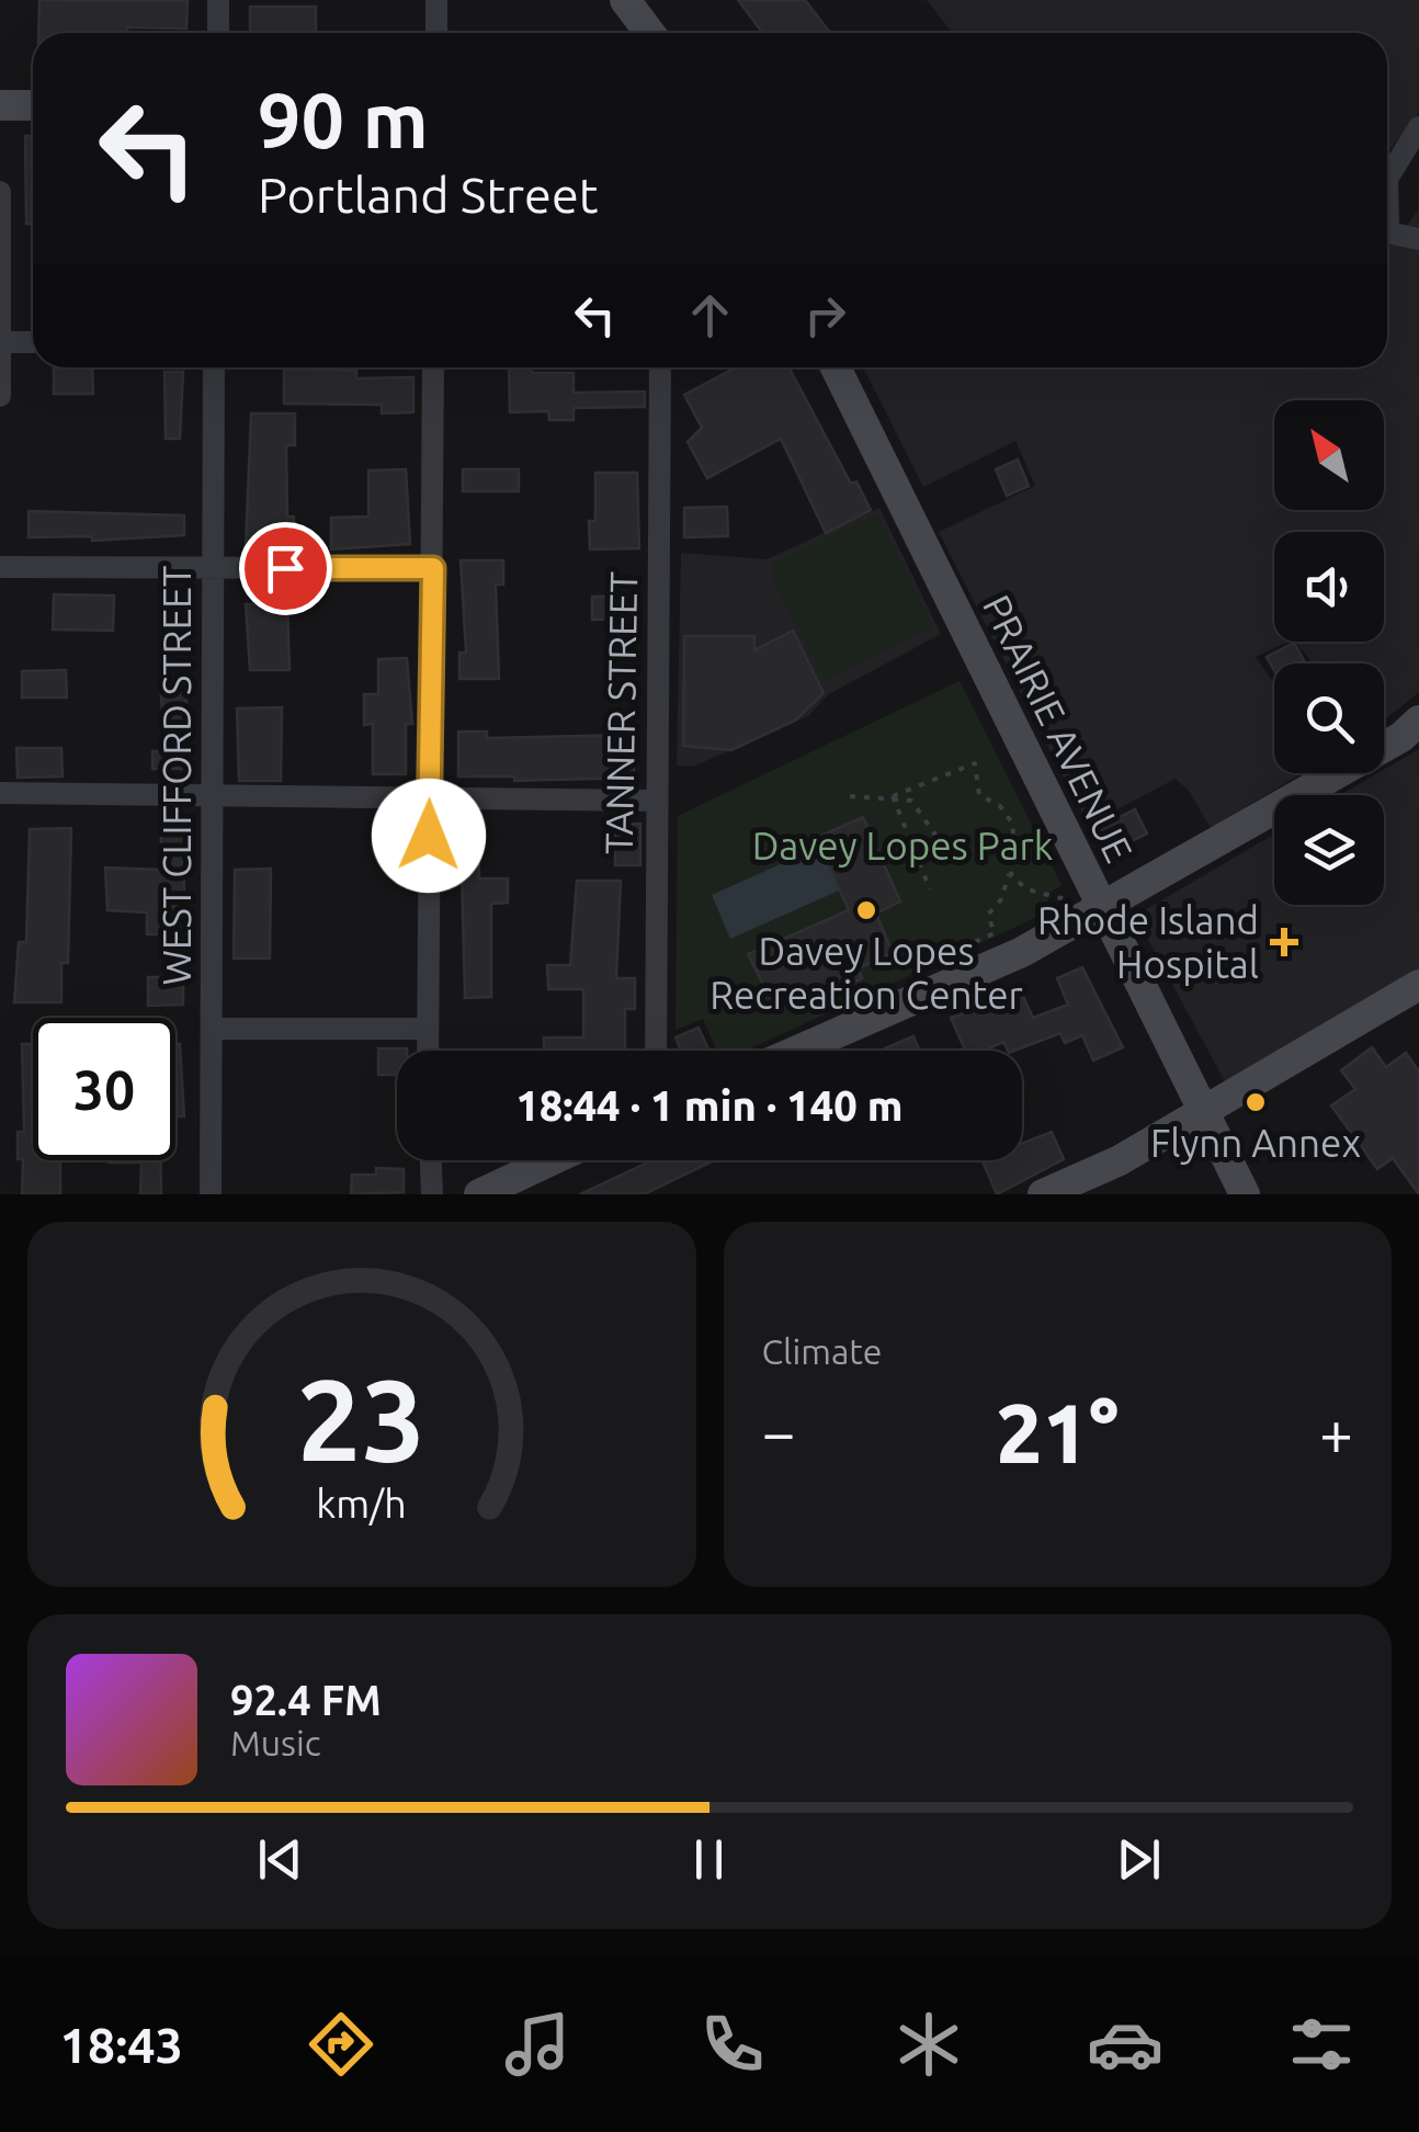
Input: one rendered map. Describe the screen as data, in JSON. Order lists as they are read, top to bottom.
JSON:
{
  "streets": {
    "street": ["TANNER STREET", "PRAIRIE AVENUE", "WEST CLIFFORD STREET"]
  },
  "parks": ["Davey Lopes Park"],
  "places": {
    "other": ["Davey Lopes Recreation Center", "Flynn Annex"],
    "health": ["Rhode Island Hospital"]
  },
  "north": "top left",
  "page": {
    "turn": ["90 m", "Portland Street"],
    "limit": "30",
    "trip": "18:44 · 1 min · 140 m",
    "tile": "Climate",
    "heat": ["−", "21°", "+"],
    "song": ["92.4 FM", "Music"],
    "tabs": "18:43",
    "gauge": ["23", "km/h"]
  }
}
